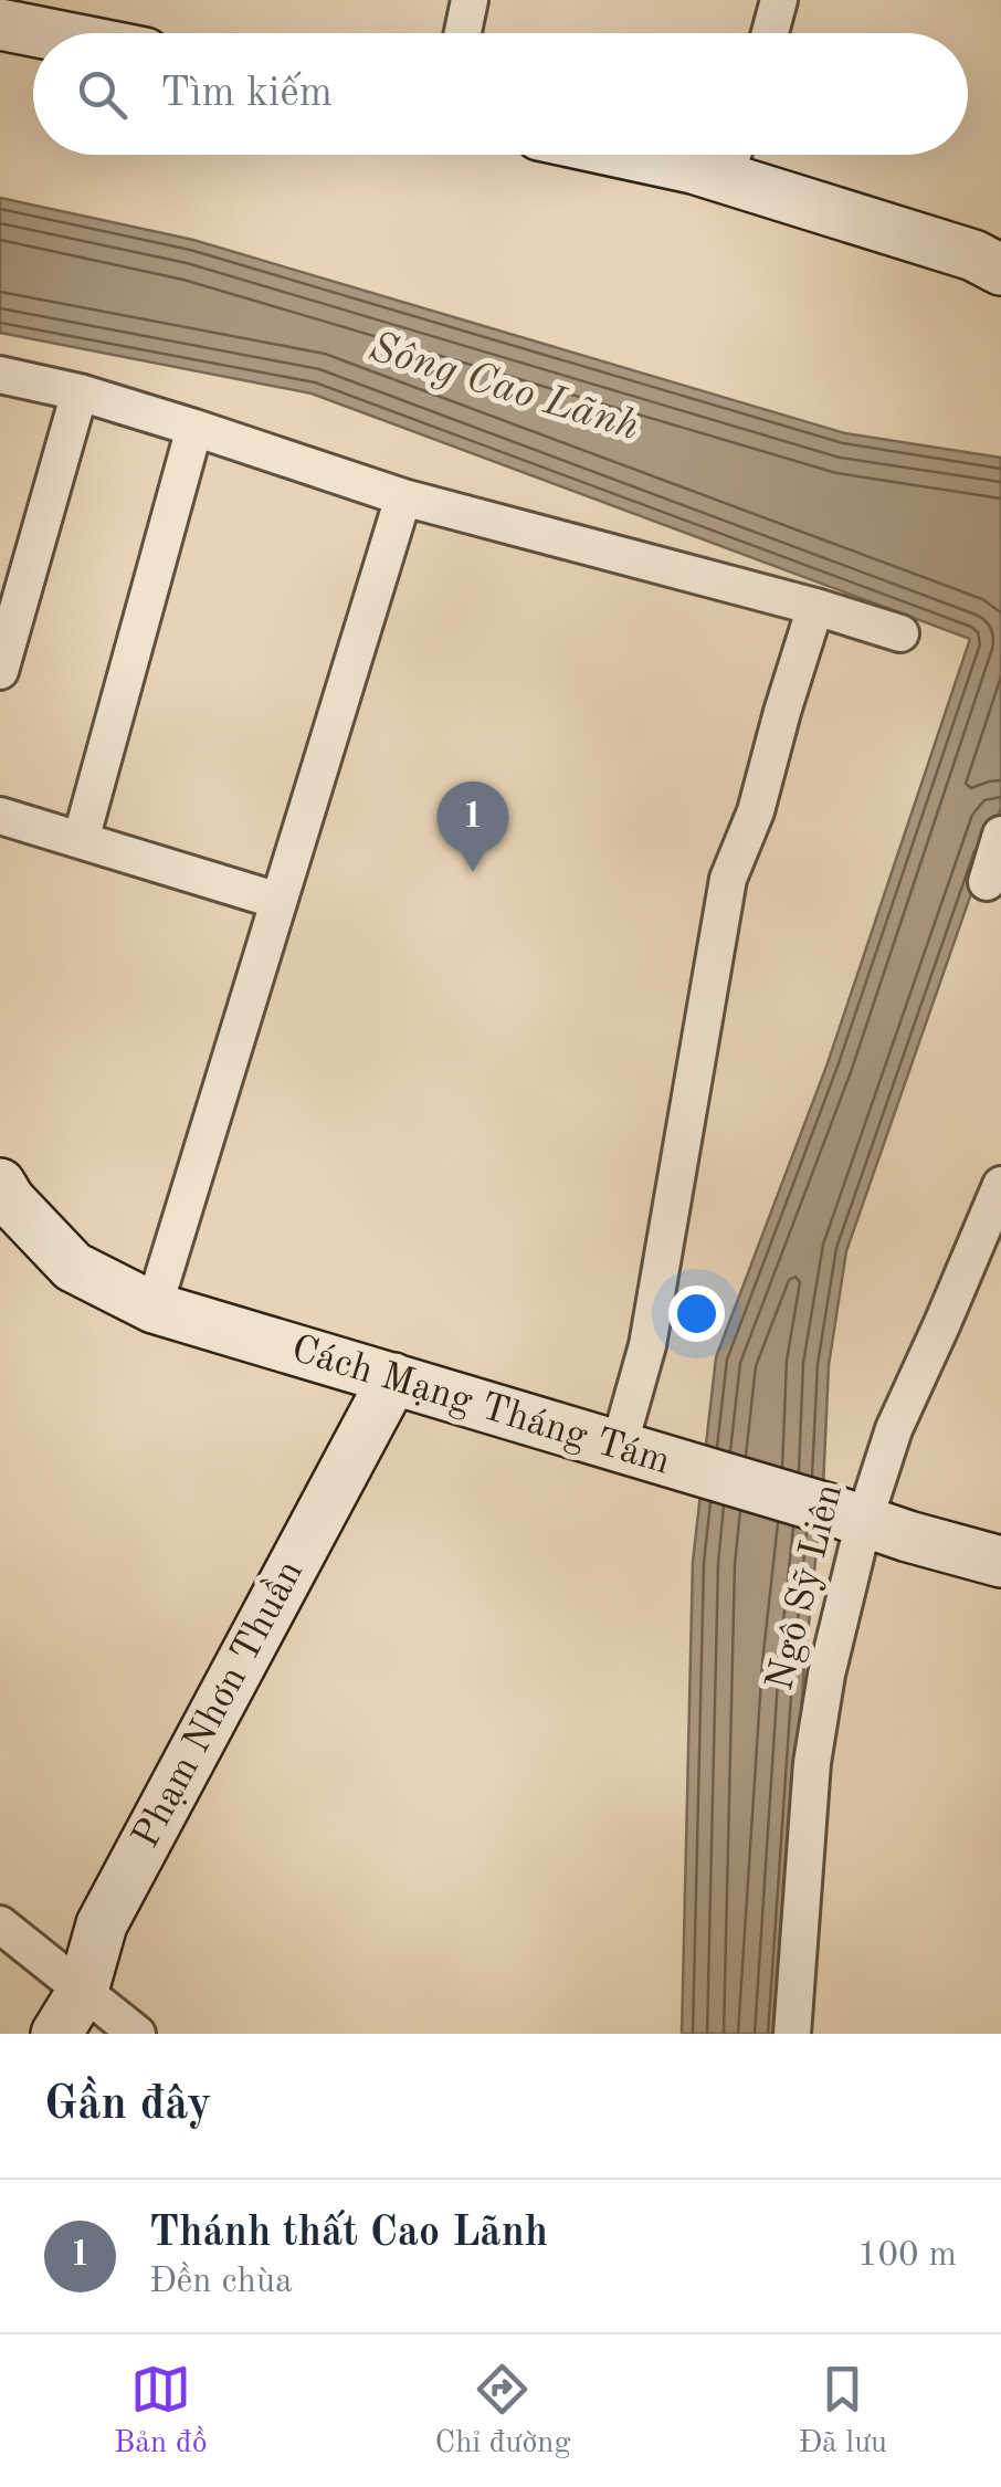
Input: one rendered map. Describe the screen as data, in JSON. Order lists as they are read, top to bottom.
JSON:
{
  "streets": {
    "street": ["Cách Mạng Tháng Tám", "Ngô Sỹ Liên", "Phạm Nhơn Thuần"]
  },
  "crossings": [
    ["Cách Mạng Tháng Tám", "Ngô Sỹ Liên"],
    ["Cách Mạng Tháng Tám", "Phạm Nhơn Thuần"]
  ],
  "water": ["Sông Cao Lãnh"],
  "page": {
    "search": "Tìm kiếm",
    "pins": "1",
    "heading": "Gần đây",
    "list": [
      {
        "mark": "1",
        "name": "Thánh thất Cao Lãnh",
        "note": "Đền chùa",
        "value": "100 m"
      }
    ],
    "nav": ["Bản đồ", "Chỉ đường", "Đã lưu"]
  }
}
